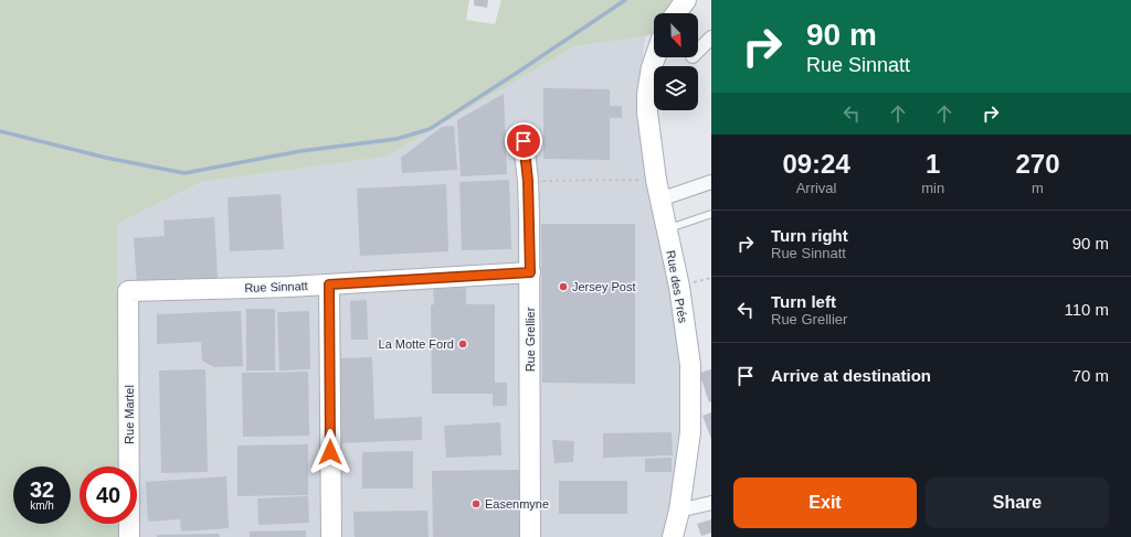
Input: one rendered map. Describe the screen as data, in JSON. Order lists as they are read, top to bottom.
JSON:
{
  "streets": {
    "street": [
      "Rue Sinnatt",
      "Rue des Prés",
      "Rue Grellier",
      "Rue Martel"
    ]
  },
  "crossings": [
    ["Rue Sinnatt", "Rue Grellier"],
    ["Rue Sinnatt", "Rue Martel"]
  ],
  "places": ["Jersey Post", "La Motte Ford", "Easenmyne"],
  "north": "bottom right",
  "page": {
    "turn": ["90 m", "Rue Sinnatt"],
    "eta": [
      "09:24",
      "Arrival",
      "1",
      "min",
      "270",
      "m"
    ],
    "list": [
      {
        "name": "Turn right",
        "note": "Rue Sinnatt",
        "value": "90 m"
      },
      {
        "name": "Turn left",
        "note": "Rue Grellier",
        "value": "110 m"
      },
      {
        "name": "Arrive at destination",
        "value": "70 m"
      }
    ],
    "speed": "32 km/h",
    "limit": "40",
    "buttons": ["Exit", "Share"]
  }
}
